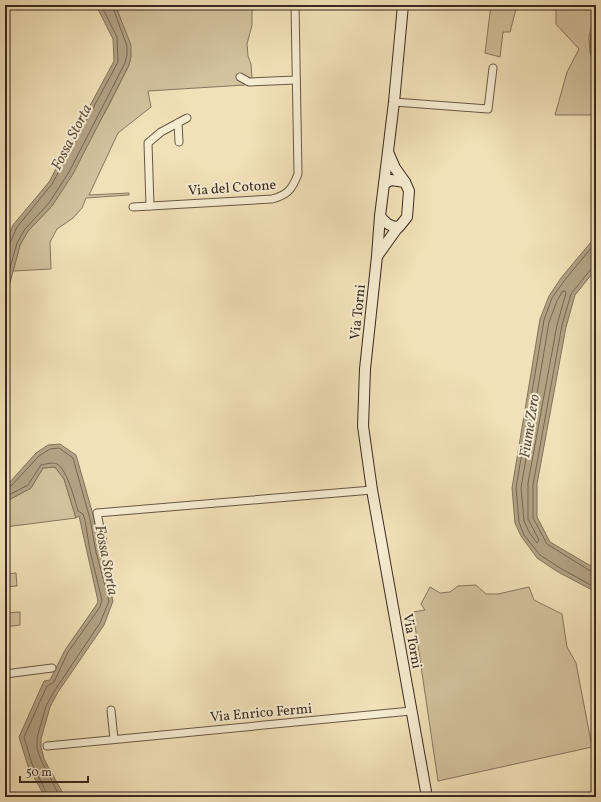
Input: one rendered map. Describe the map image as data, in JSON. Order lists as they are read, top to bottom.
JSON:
{
  "streets": {
    "main road": ["Via Torni"],
    "street": ["Via del Cotone", "Via Enrico Fermi"]
  },
  "crossings": [
    ["Via Torni", "Via Enrico Fermi"]
  ],
  "water": ["Fossa Storta", "Fiume Zero"],
  "scale_bar": "50 m"
}
